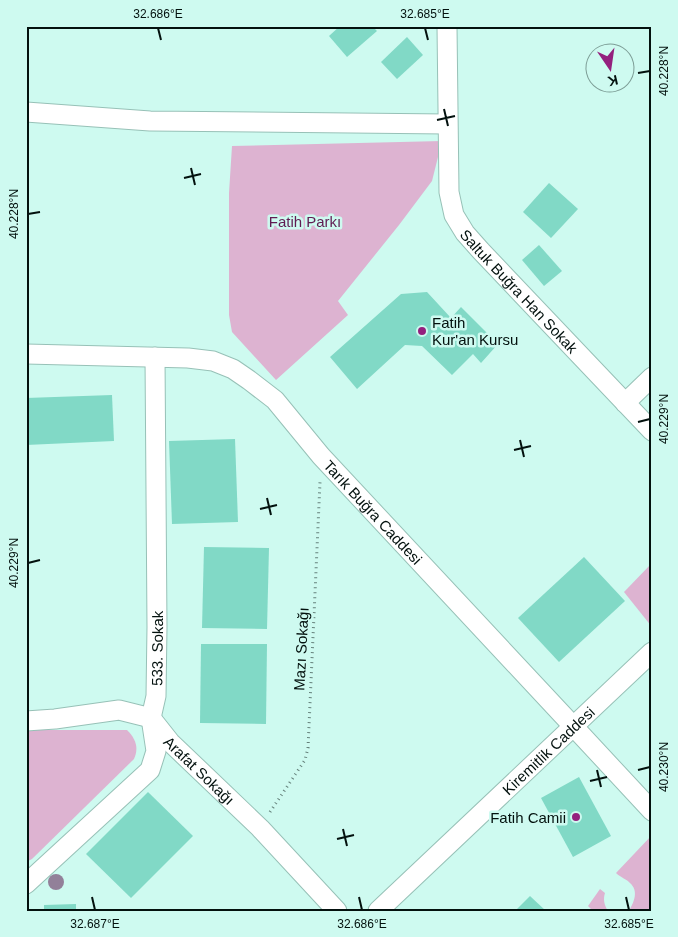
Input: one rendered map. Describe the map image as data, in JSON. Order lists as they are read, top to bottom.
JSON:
{
  "streets": {
    "street": [
      "Saltuk Buğra Han Sokak",
      "Tarık Buğra Caddesi",
      "533. Sokak",
      "Kiremitlik Caddesi",
      "Arafat Sokağı"
    ],
    "path": ["Mazı Sokağı"]
  },
  "crossings": [
    ["Tarık Buğra Caddesi", "533. Sokak"],
    ["Tarık Buğra Caddesi", "Mazı Sokağı"],
    ["Tarık Buğra Caddesi", "Kiremitlik Caddesi"],
    ["533. Sokak", "Arafat Sokağı"],
    ["Mazı Sokağı", "Arafat Sokağı"]
  ],
  "parks": ["Fatih Parkı"],
  "places": ["Fatih Kur'an Kursu", "Fatih Camii"],
  "north": "bottom",
  "coordinates": [
    "32.686°E",
    "32.685°E",
    "40.228°N",
    "40.229°N",
    "40.230°N",
    "32.687°E"
  ]
}
